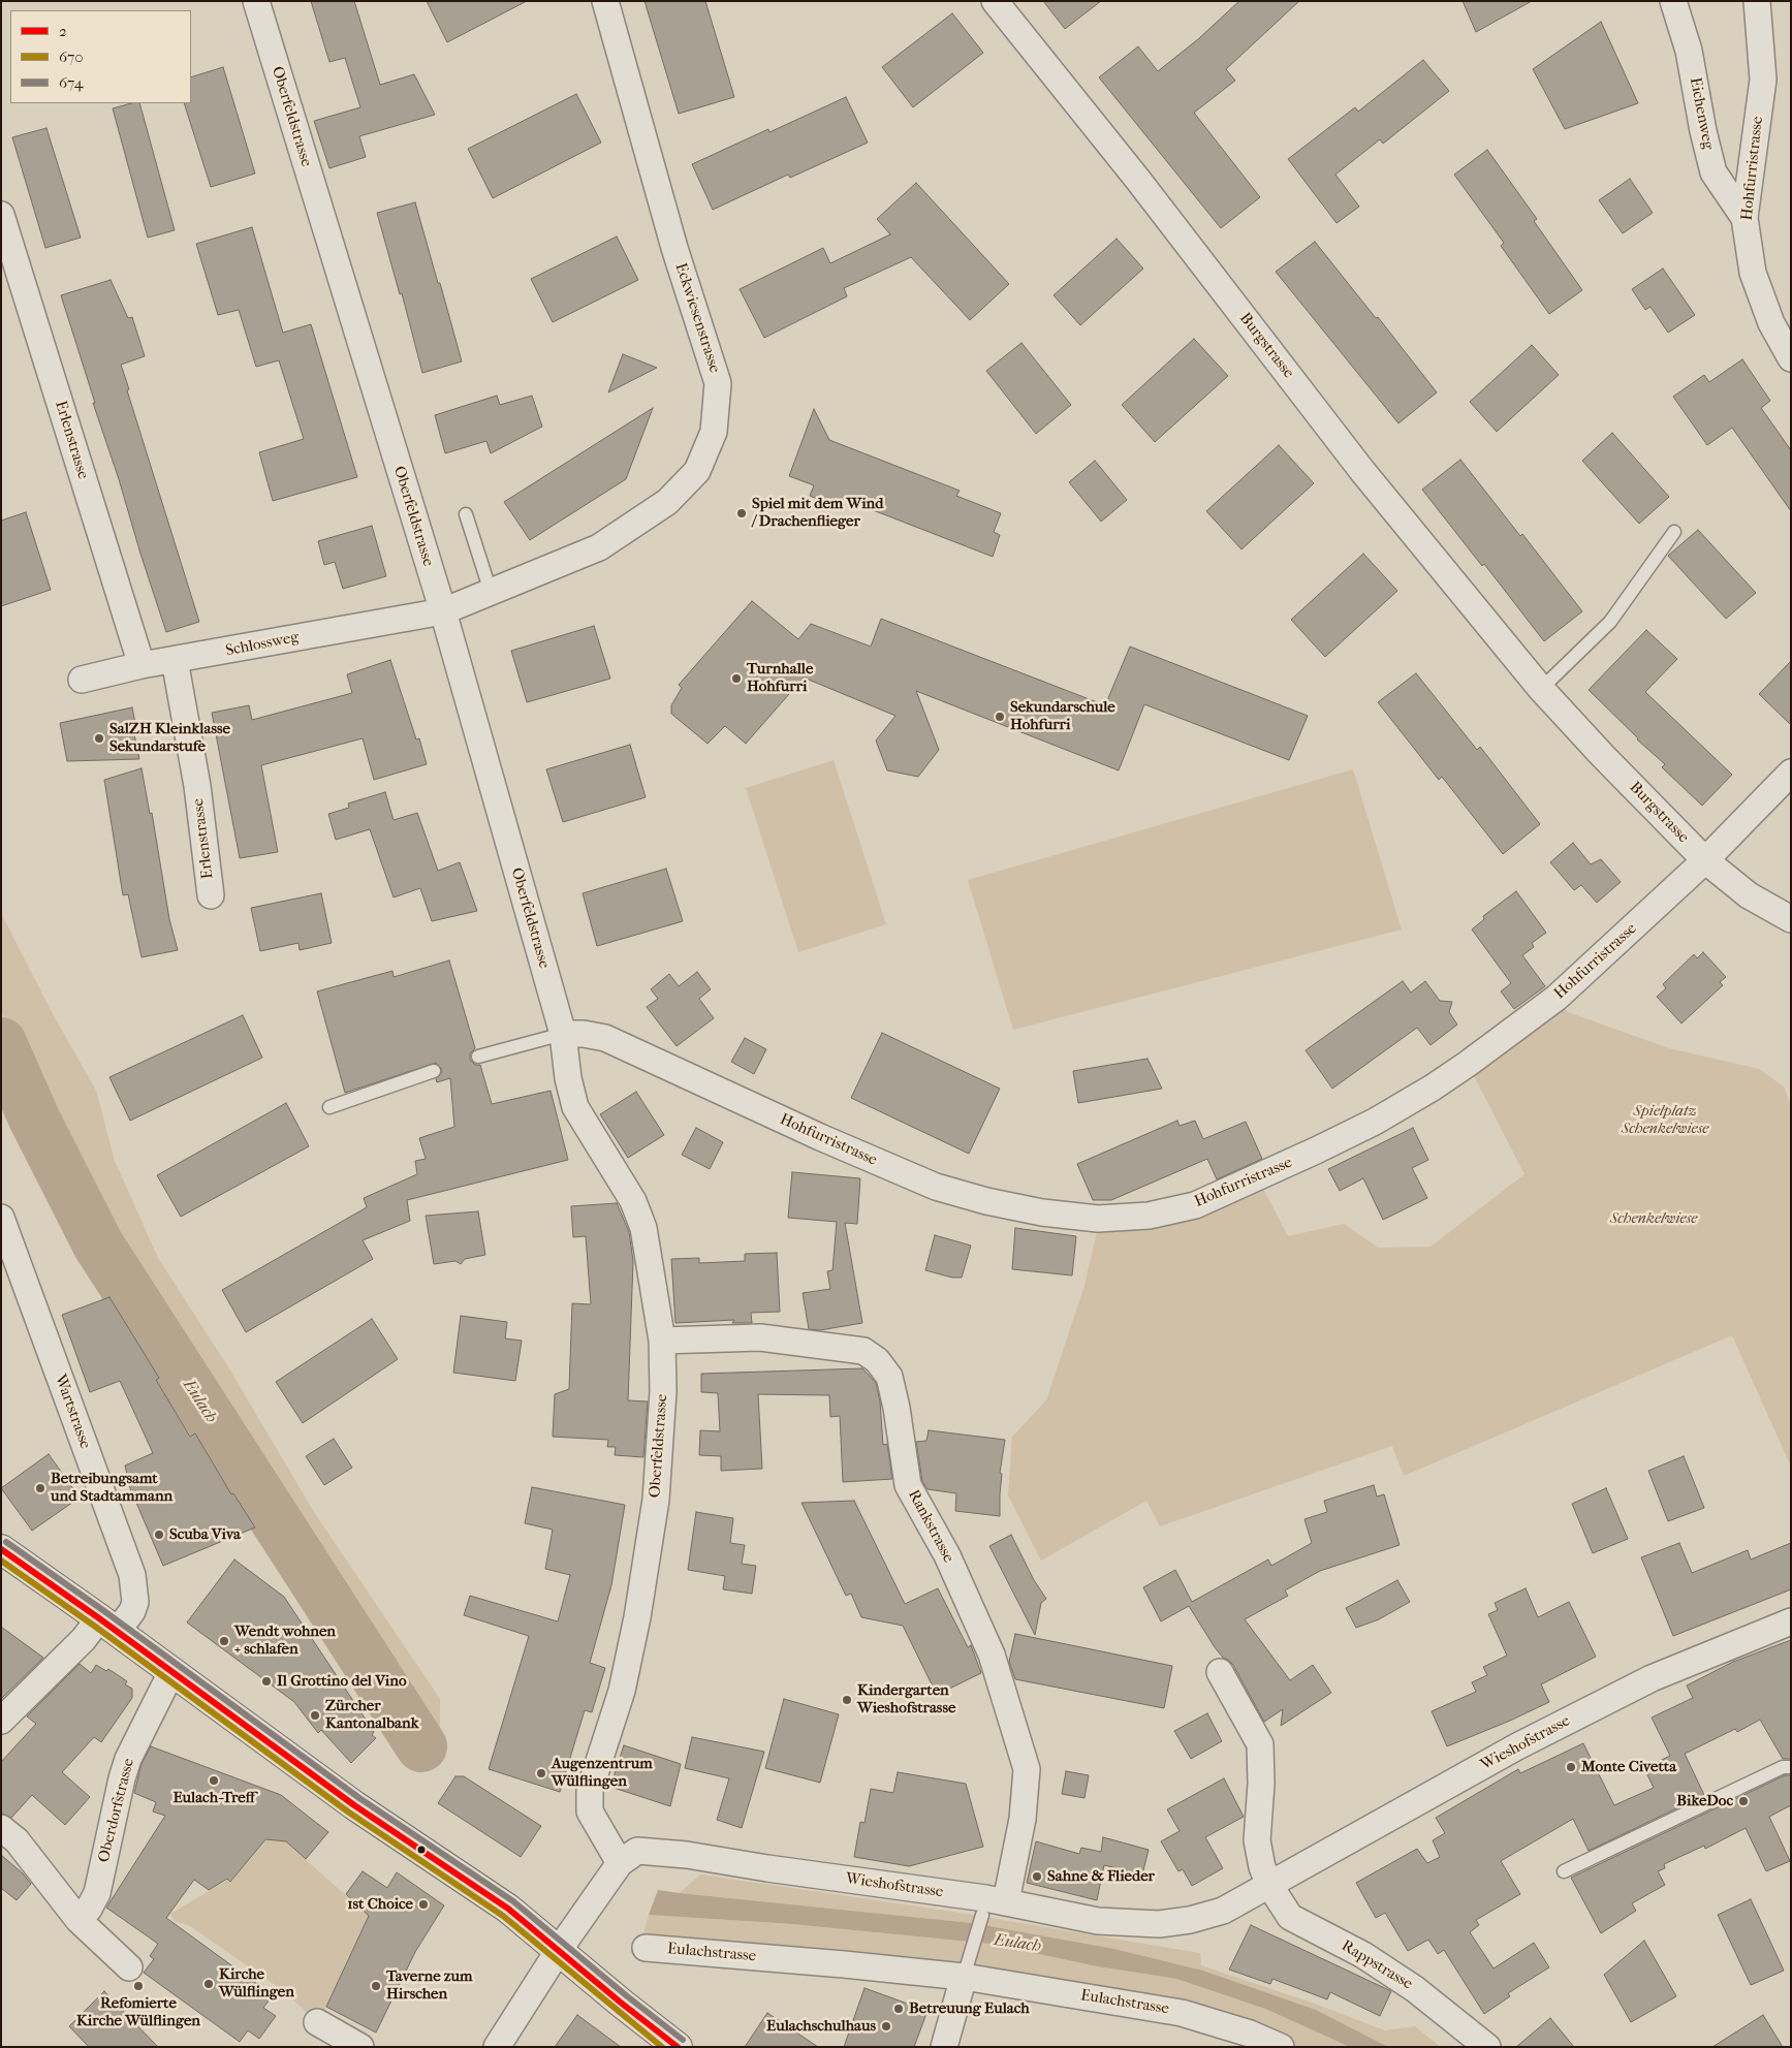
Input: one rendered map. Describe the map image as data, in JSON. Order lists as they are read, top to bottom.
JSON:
{
  "streets": {
    "street": [
      "Eichenweg",
      "Oberfeldstrasse",
      "Hohfurristrasse",
      "Eckwiesenstrasse",
      "Burgstrasse",
      "Erlenstrasse",
      "Schlossweg",
      "Wartstrasse",
      "Rankstrasse",
      "Wieshofstrasse",
      "Oberdorfstrasse",
      "Eulachstrasse",
      "Rappstrasse"
    ]
  },
  "crossings": [
    ["Eichenweg", "Hohfurristrasse"],
    ["Oberfeldstrasse", "Hohfurristrasse"],
    ["Oberfeldstrasse", "Eckwiesenstrasse"],
    ["Oberfeldstrasse", "Schlossweg"],
    ["Oberfeldstrasse", "Rankstrasse"],
    ["Oberfeldstrasse", "Wieshofstrasse"],
    ["Hohfurristrasse", "Burgstrasse"],
    ["Eckwiesenstrasse", "Schlossweg"],
    ["Erlenstrasse", "Schlossweg"],
    ["Rankstrasse", "Wieshofstrasse"],
    ["Wieshofstrasse", "Rappstrasse"]
  ],
  "water": ["Eulach"],
  "parks": ["Spielplatz Schenkelwiese", "Schenkelwiese"],
  "places": [
    "Spiel mit dem Wind / Drachenflieger",
    "Turnhalle Hohfurri",
    "Sekundarschule Hohfurri",
    "SalZH Kleinklasse Sekundarstufe",
    "Betreibungsamt und Stadtammann",
    "Scuba Viva",
    "Wendt wohnen + schlafen",
    "Il Grottino del Vino",
    "Kindergarten Wieshofstrasse",
    "Zürcher Kantonalbank",
    "Monte Civetta",
    "Augenzentrum Wülflingen",
    "Eulach-Treff",
    "BikeDoc",
    "Sahne & Flieder",
    "1st Choice",
    "Kirche Wülflingen",
    "Refomierte Kirche Wülflingen",
    "Taverne zum Hirschen",
    "Betreuung Eulach",
    "Eulachschulhaus"
  ],
  "lines": ["transit line 674", "transit line 2", "transit line 670"],
  "legend": ["2", "670", "674"]
}
